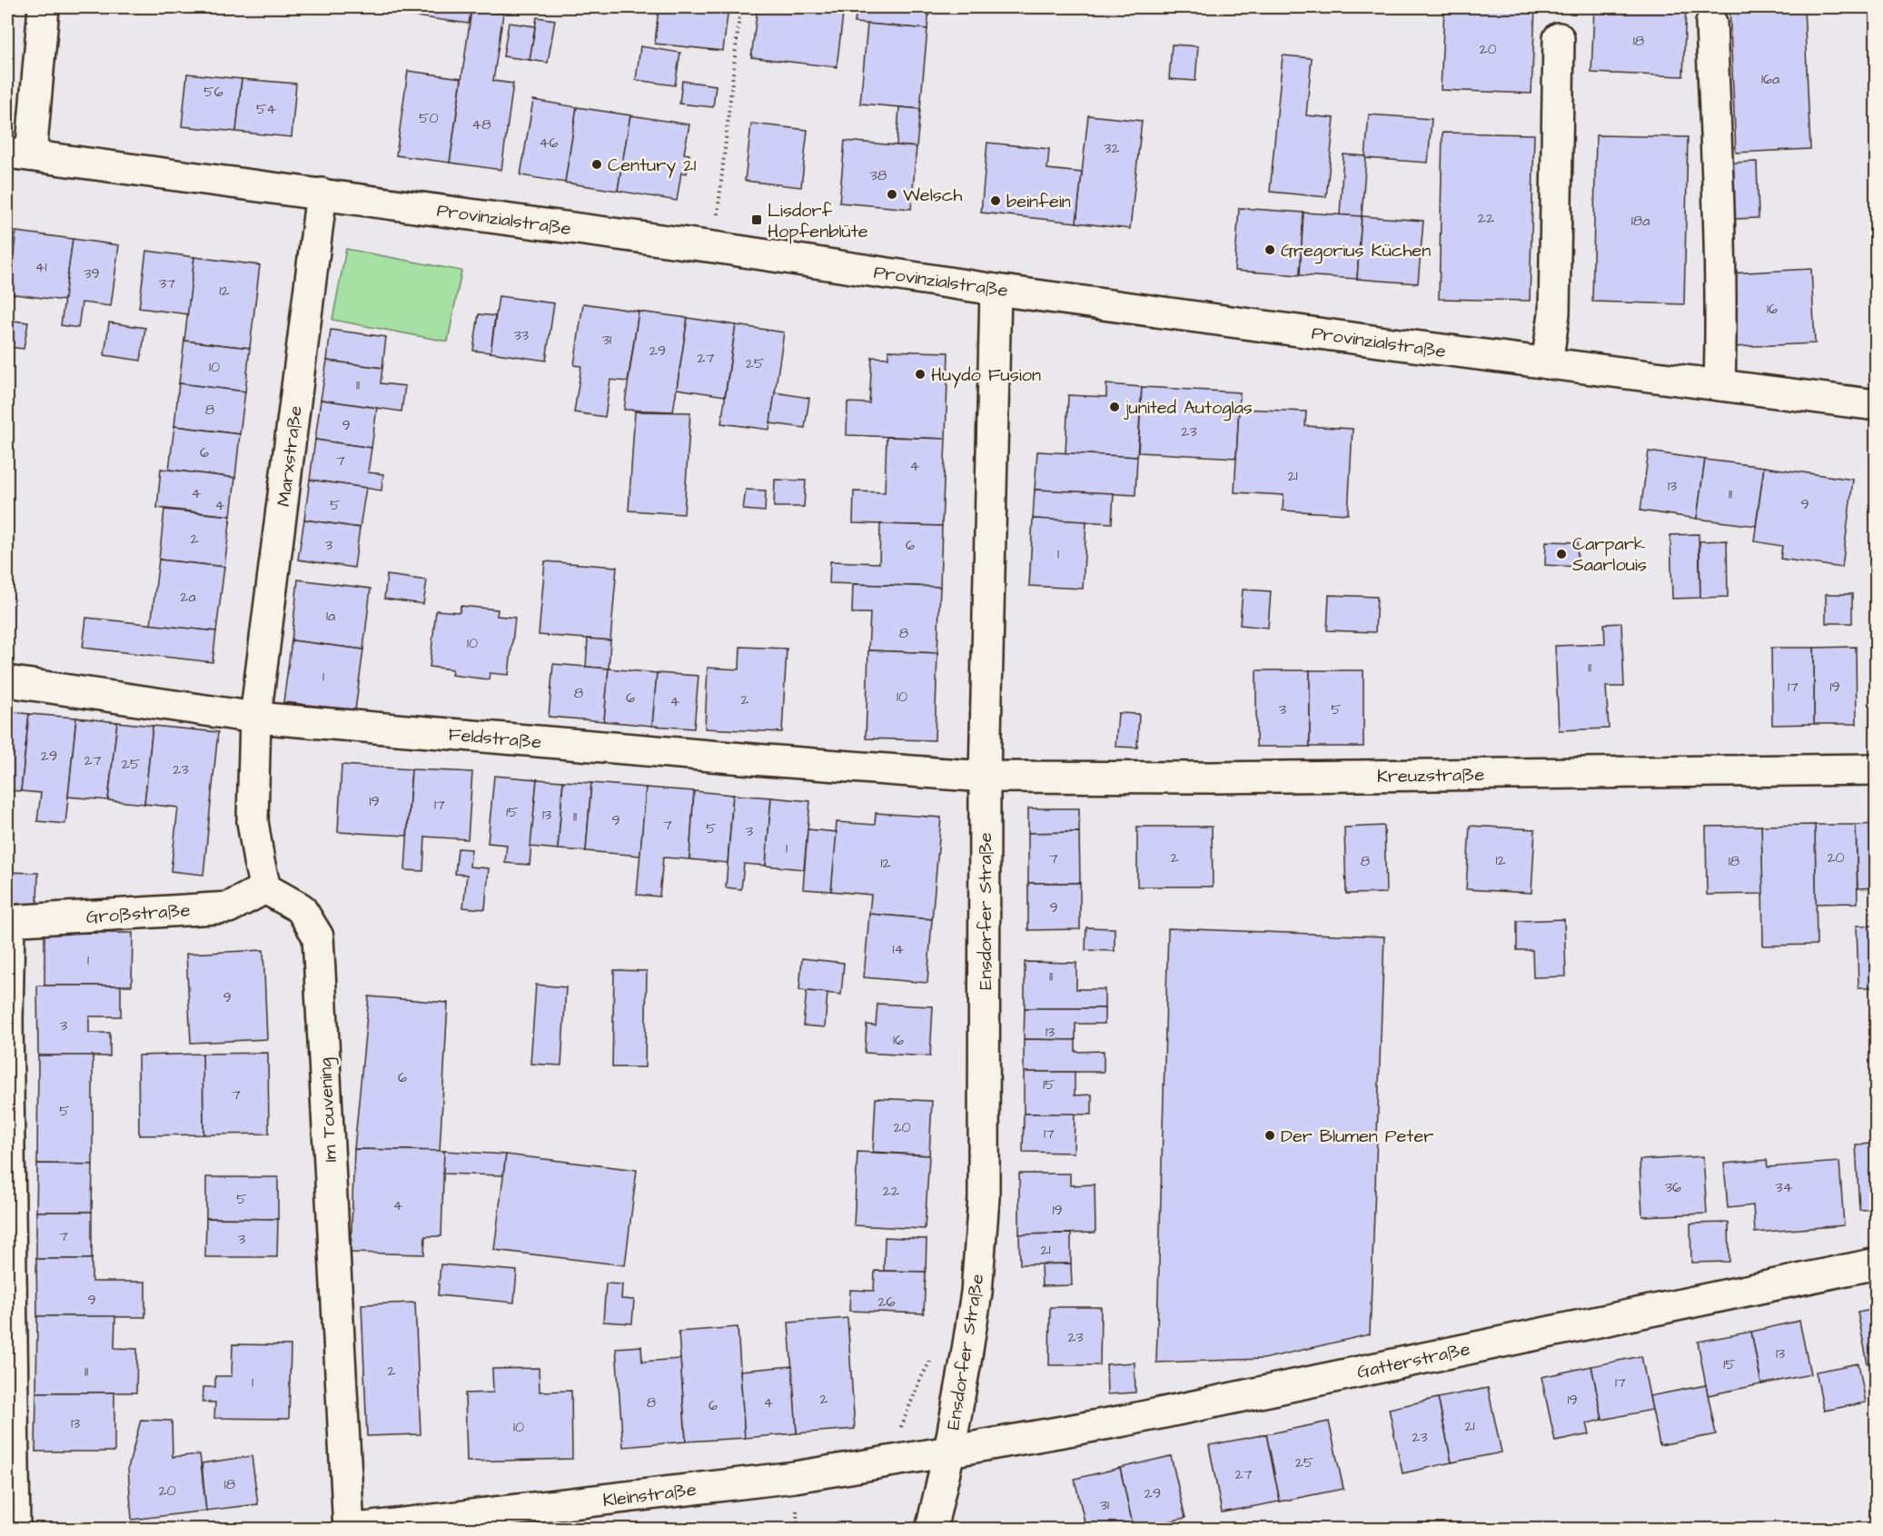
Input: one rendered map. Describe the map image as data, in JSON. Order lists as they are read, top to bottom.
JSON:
{
  "streets": {
    "street": [
      "Provinzialstraße",
      "Marxstraße",
      "Feldstraße",
      "Kreuzstraße",
      "Ensdorfer Straße",
      "Großstraße",
      "Im Touvening",
      "Gatterstraße",
      "Kleinstraße"
    ]
  },
  "crossings": [
    ["Provinzialstraße", "Marxstraße"],
    ["Provinzialstraße", "Ensdorfer Straße"],
    ["Marxstraße", "Feldstraße"],
    ["Feldstraße", "Kreuzstraße"],
    ["Feldstraße", "Ensdorfer Straße"],
    ["Kreuzstraße", "Ensdorfer Straße"],
    ["Ensdorfer Straße", "Gatterstraße"],
    ["Ensdorfer Straße", "Kleinstraße"],
    ["Großstraße", "Im Touvening"],
    ["Im Touvening", "Kleinstraße"],
    ["Gatterstraße", "Kleinstraße"]
  ],
  "places": {
    "other": [
      "Century 21",
      "Welsch",
      "beinfein",
      "Gregorius Küchen",
      "Huydo Fusion",
      "junited Autoglas",
      "Carpark Saarlouis",
      "Der Blumen Peter"
    ],
    "transit": ["Lisdorf Hopfenblüte"]
  },
  "house_numbers": [
    "18",
    "20",
    "16a",
    "56",
    "54",
    "50",
    "48",
    "46",
    "32",
    "38",
    "22",
    "18a",
    "41",
    "39",
    "37",
    "12",
    "16",
    "33",
    "31",
    "29",
    "27",
    "25",
    "10",
    "11",
    "8",
    "9",
    "23",
    "6",
    "7",
    "4",
    "21",
    "13",
    "4",
    "11",
    "9",
    "4",
    "5",
    "2",
    "3",
    "6",
    "1",
    "2a",
    "1a",
    "8",
    "10",
    "11",
    "1",
    "17",
    "19",
    "8",
    "10",
    "6",
    "2",
    "4",
    "3",
    "5",
    "29",
    "27",
    "25",
    "23",
    "19",
    "17",
    "15",
    "13",
    "11",
    "9",
    "7",
    "5",
    "3",
    "1",
    "2",
    "20",
    "7",
    "12",
    "8",
    "18",
    "12",
    "9",
    "14",
    "1",
    "11",
    "9",
    "3",
    "13",
    "16",
    "6",
    "15",
    "7",
    "5",
    "20",
    "17",
    "36",
    "34",
    "22",
    "5",
    "4",
    "19",
    "7",
    "3",
    "21",
    "9",
    "26",
    "23",
    "13",
    "15",
    "2",
    "11",
    "1",
    "17",
    "2",
    "19",
    "8",
    "4",
    "6",
    "13",
    "21",
    "10",
    "23",
    "25",
    "27",
    "18",
    "20",
    "29",
    "31"
  ]
}
